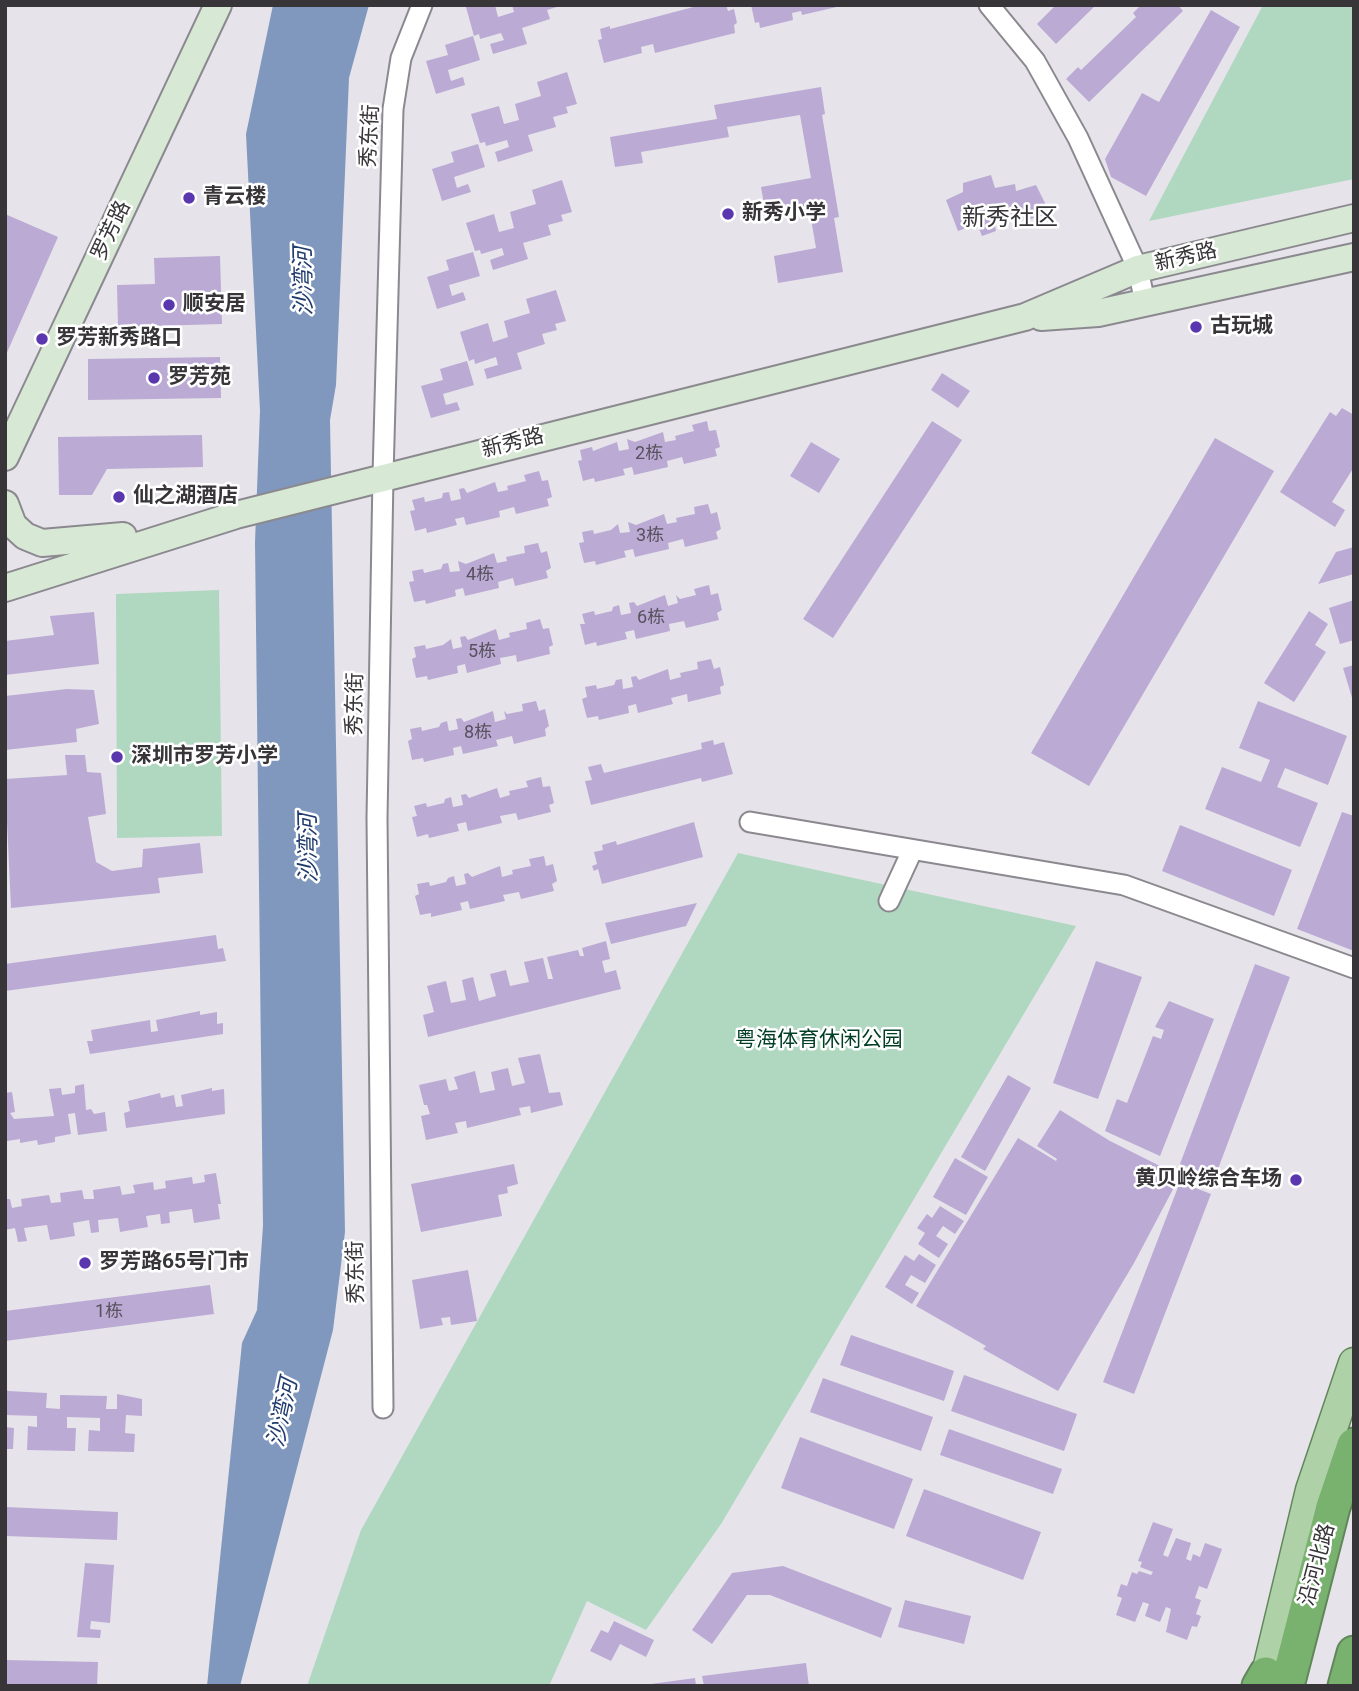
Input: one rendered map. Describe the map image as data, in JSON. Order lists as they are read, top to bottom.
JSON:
{
  "streets": {
    "highway": ["沿河北路"],
    "main road": ["罗芳路", "新秀路"],
    "street": ["秀东街"]
  },
  "crossings": [
    ["秀东街", "新秀路"]
  ],
  "districts": ["新秀社区"],
  "water": ["沙湾河"],
  "parks": ["粤海体育休闲公园"],
  "places": [
    "青云楼",
    "新秀小学",
    "顺安居",
    "古玩城",
    "罗芳新秀路口",
    "罗芳苑",
    "仙之湖酒店",
    "深圳市罗芳小学",
    "黄贝岭综合车场",
    "罗芳路65号门市"
  ],
  "house_numbers": [
    "2栋",
    "3栋",
    "4栋",
    "6栋",
    "5栋",
    "8栋",
    "1栋"
  ]
}
